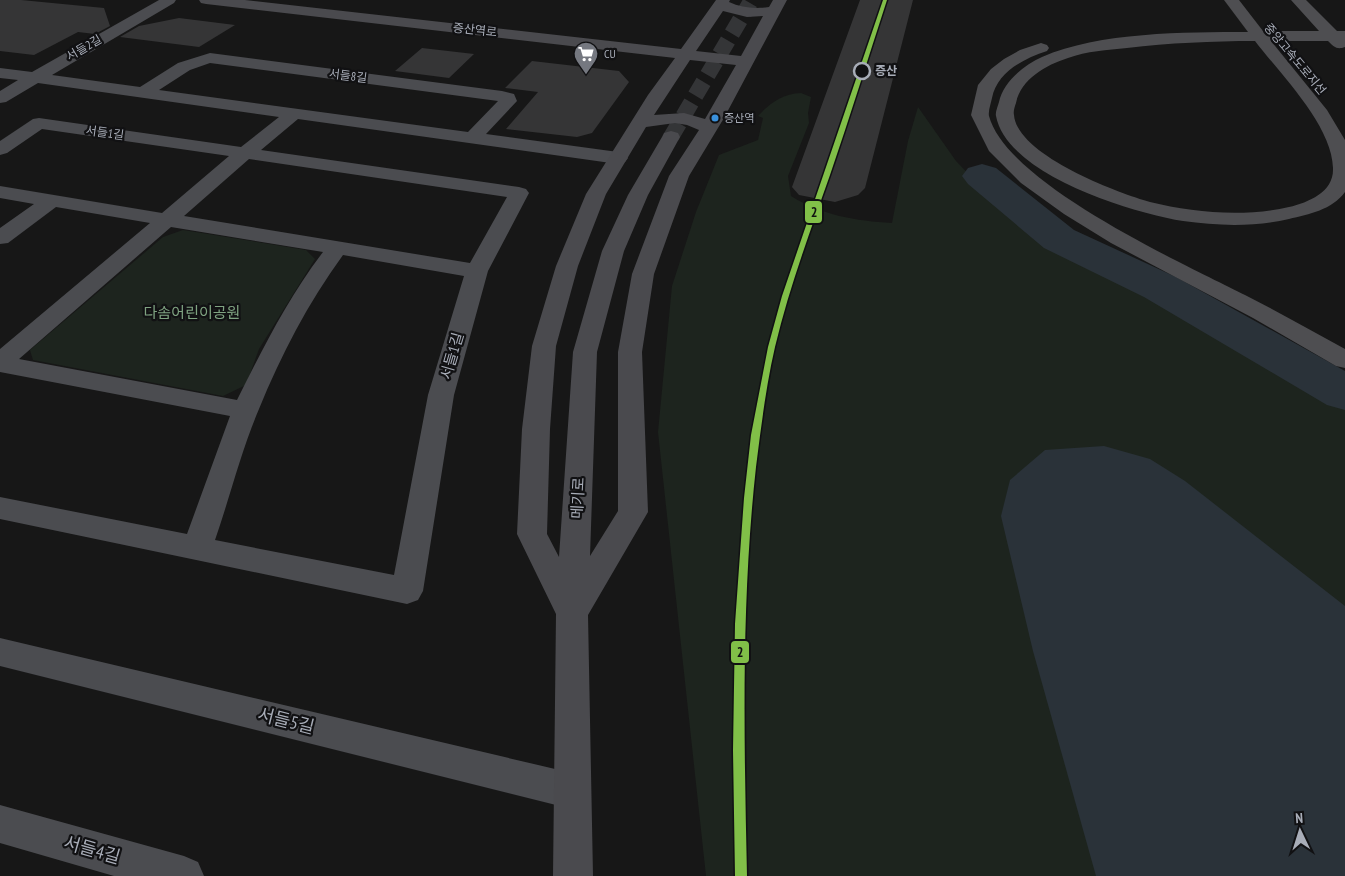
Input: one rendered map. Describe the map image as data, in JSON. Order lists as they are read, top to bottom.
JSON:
{
  "streets": {
    "highway": ["중앙고속도로지선"],
    "street": [
      "증산역로",
      "서들2길",
      "서들8길",
      "서들1길",
      "메기로",
      "서들5길",
      "서들4길"
    ]
  },
  "crossings": [
    ["메기로", "서들5길"]
  ],
  "parks": ["다솜어린이공원"],
  "places": {
    "other": ["증산", "증산역"],
    "supermarket": ["CU"]
  },
  "lines": ["transit line 2"],
  "north": "top"
}
